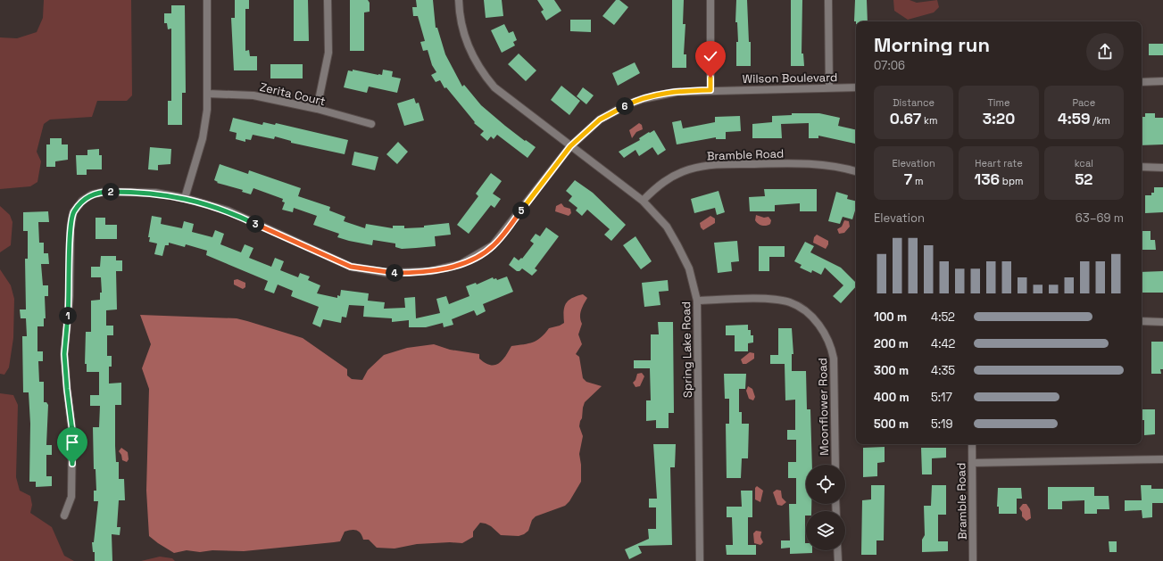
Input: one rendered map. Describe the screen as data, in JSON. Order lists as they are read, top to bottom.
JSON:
{
  "streets": {
    "street": [
      "Wilson Boulevard",
      "Zerita Court",
      "Bramble Road",
      "Spring Lake Road",
      "Moonflower Road"
    ]
  },
  "crossings": [
    ["Wilson Boulevard", "Spring Lake Road"],
    ["Bramble Road", "Spring Lake Road"],
    ["Spring Lake Road", "Moonflower Road"]
  ],
  "page": {
    "heading": ["Morning run", "07:06"],
    "stats": [
      ["Distance", "0.67 km"],
      ["Time", "3:20"],
      ["Pace", "4:59 /km"],
      ["Elevation", "7 m"],
      ["Heart rate", "136 bpm"],
      ["kcal", "52"]
    ],
    "pins": [
      "6",
      "2",
      "5",
      "3",
      "4",
      "1"
    ],
    "chart": ["Elevation", "63–69 m"],
    "list": [
      {
        "name": "100 m",
        "note": "4:52"
      },
      {
        "name": "200 m",
        "note": "4:42"
      },
      {
        "name": "300 m",
        "note": "4:35"
      },
      {
        "name": "400 m",
        "note": "5:17"
      },
      {
        "name": "500 m",
        "note": "5:19"
      }
    ]
  }
}
